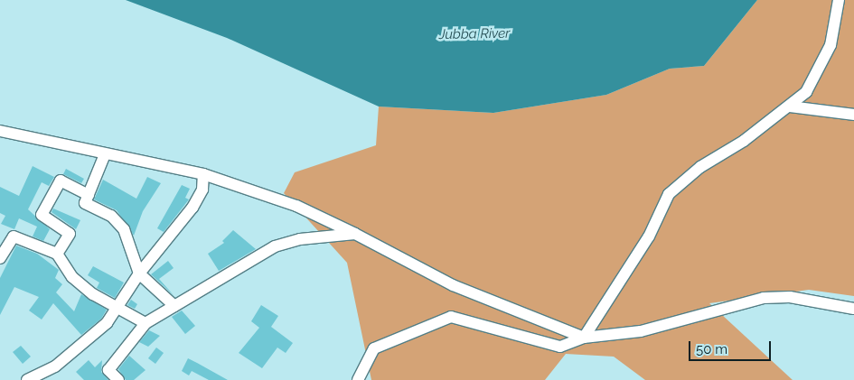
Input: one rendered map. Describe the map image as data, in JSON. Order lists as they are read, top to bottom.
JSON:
{
  "water": ["Jubba River"],
  "scale_bar": "50 m"
}
